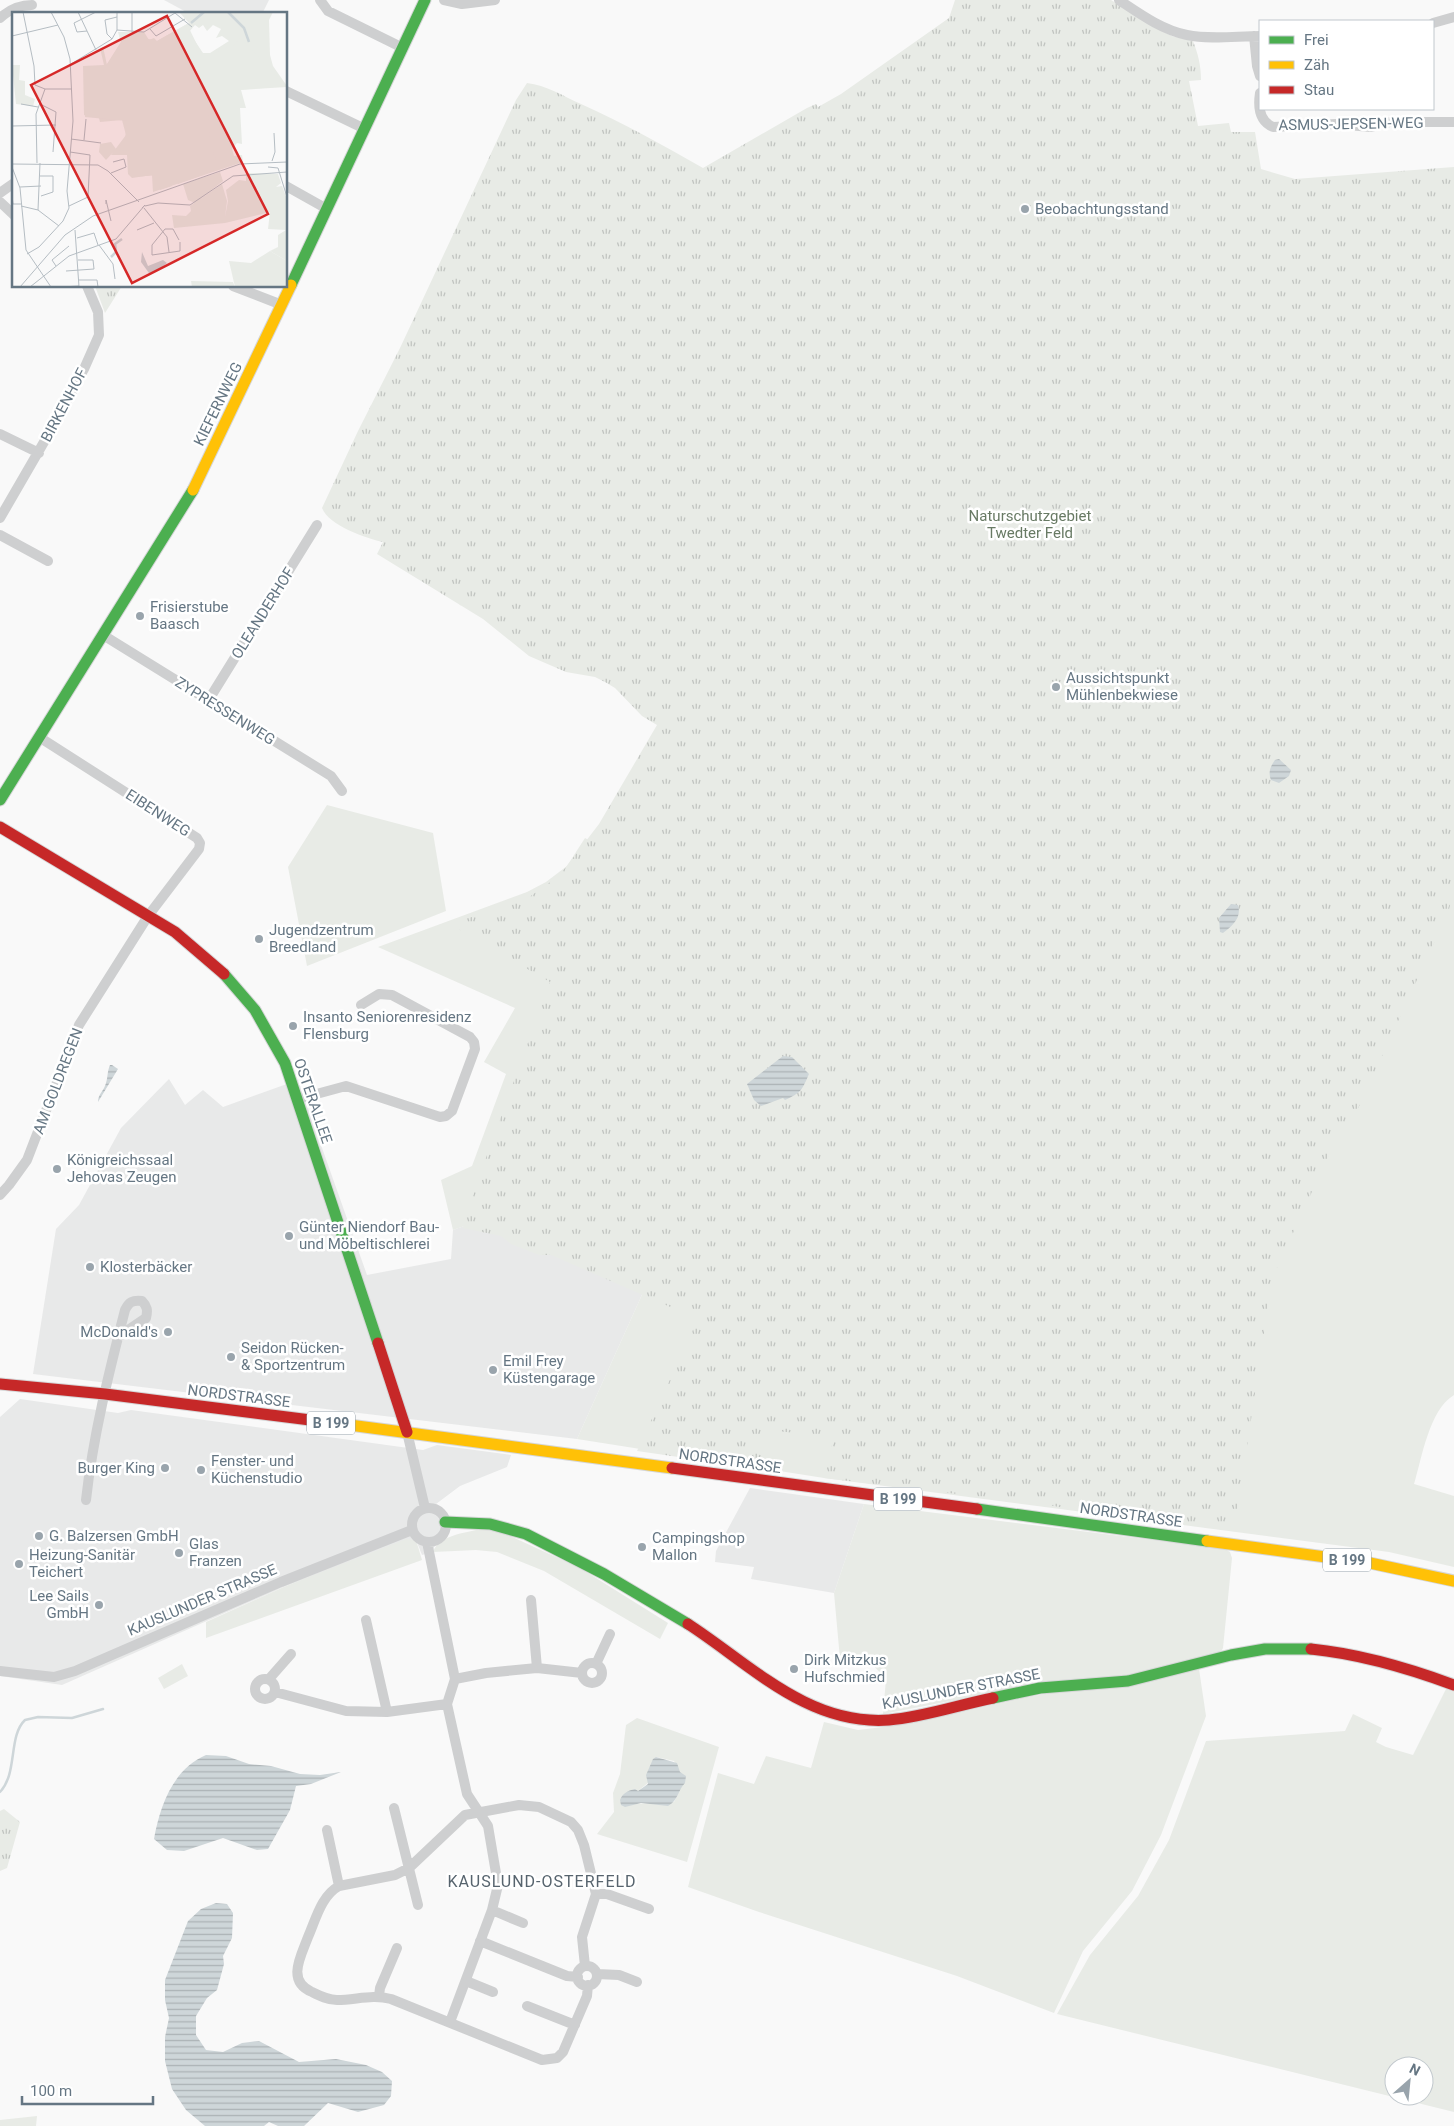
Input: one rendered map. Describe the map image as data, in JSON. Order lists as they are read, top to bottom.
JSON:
{
  "streets": {
    "street": [
      "ASMUS-JEPSEN-WEG",
      "KIEFERNWEG",
      "BIRKENHOF",
      "OLEANDERHOF",
      "ZYPRESSENWEG",
      "EIBENWEG",
      "AM GOLDREGEN",
      "OSTERALLEE",
      "NORDSTRASSE",
      "B 199",
      "KAUSLUNDER STRASSE"
    ]
  },
  "crossings": [
    ["KIEFERNWEG", "ZYPRESSENWEG"],
    ["KIEFERNWEG", "EIBENWEG"],
    ["OLEANDERHOF", "ZYPRESSENWEG"],
    ["EIBENWEG", "AM GOLDREGEN"],
    ["EIBENWEG", "OSTERALLEE"],
    ["AM GOLDREGEN", "OSTERALLEE"],
    ["OSTERALLEE", "NORDSTRASSE"],
    ["OSTERALLEE", "KAUSLUNDER STRASSE"]
  ],
  "districts": ["KAUSLUND-OSTERFELD"],
  "parks": ["Naturschutzgebiet Twedter Feld"],
  "places": [
    "Beobachtungsstand",
    "Frisierstube Baasch",
    "Aussichtspunkt Mühlenbekwiese",
    "Jugendzentrum Breedland",
    "Insanto Seniorenresidenz Flensburg",
    "Königreichssaal Jehovas Zeugen",
    "Günter Niendorf Bau- und Möbeltischlerei",
    "Klosterbäcker",
    "McDonald's",
    "Seidon Rücken- & Sportzentrum",
    "Emil Frey Küstengarage",
    "Burger King",
    "Fenster- und Küchenstudio",
    "G. Balzersen GmbH",
    "Campingshop Mallon",
    "Glas Franzen",
    "Heizung-Sanitär Teichert",
    "Lee Sails GmbH",
    "Dirk Mitzkus Hufschmied"
  ],
  "legend": ["Frei", "Zäh", "Stau"],
  "scale_bar": "100 m",
  "north": "top right"
}
